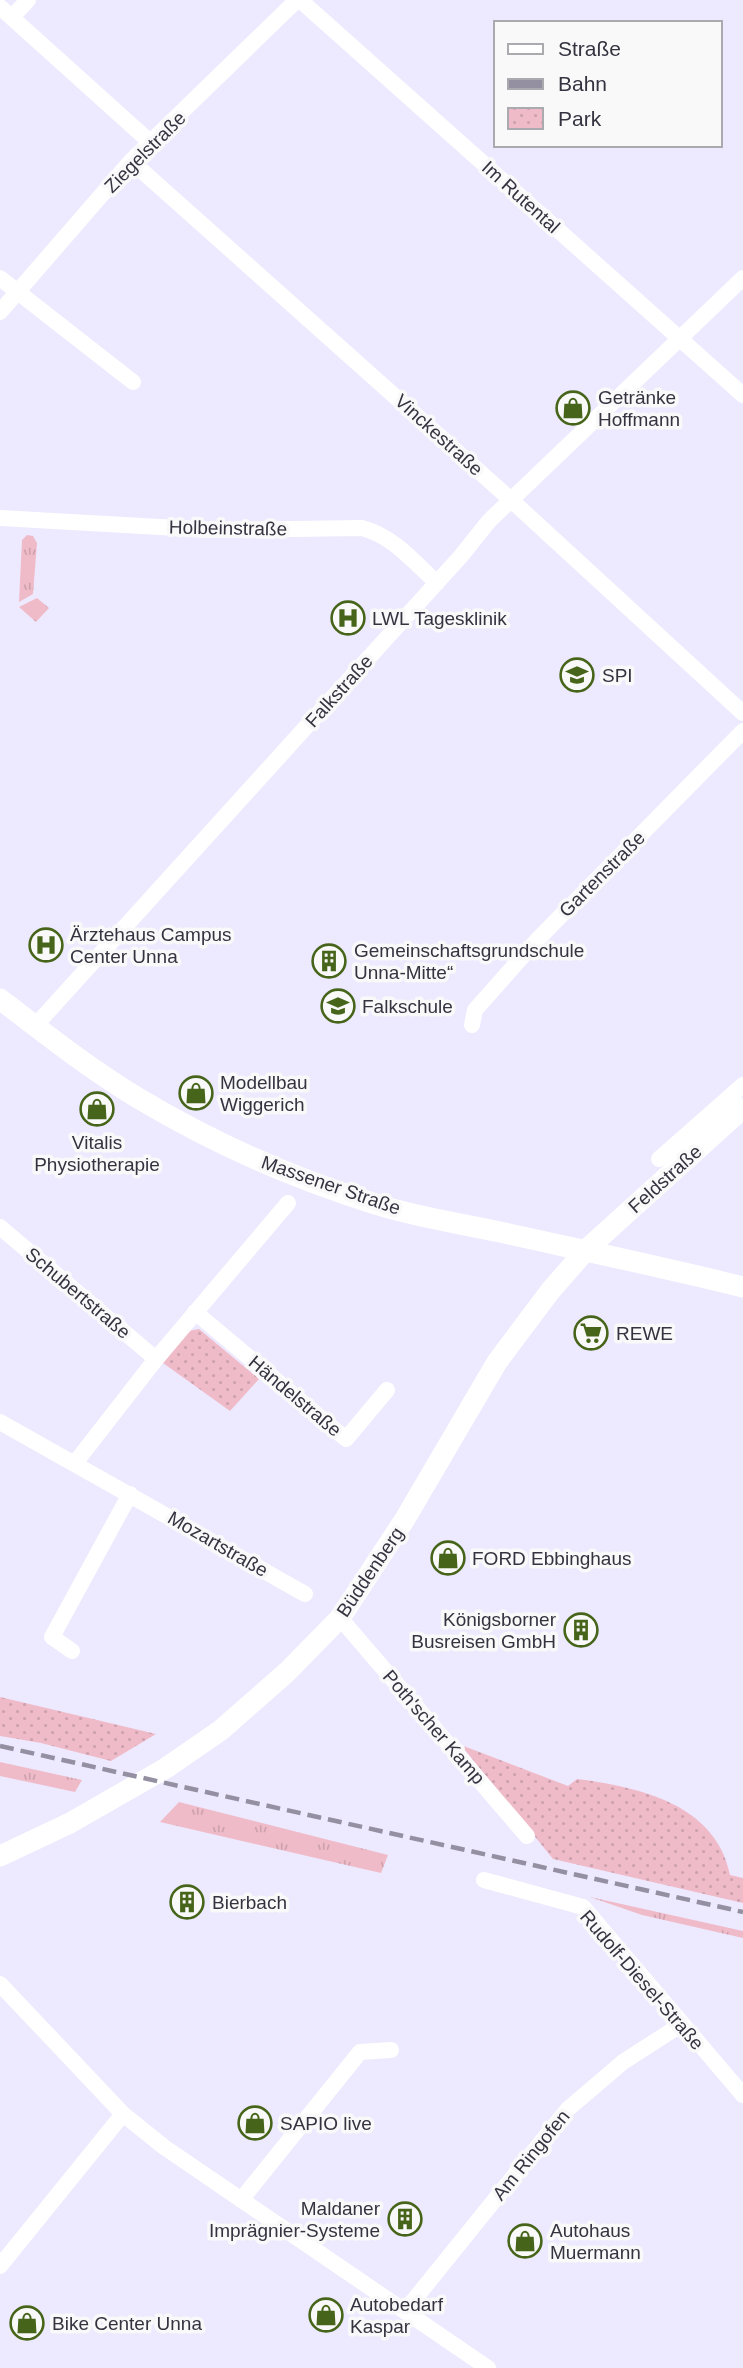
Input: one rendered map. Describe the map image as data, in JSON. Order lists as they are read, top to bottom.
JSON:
{
  "streets": {
    "main road": ["Feldstraße", "Massener Straße", "Büddenberg"],
    "street": [
      "Ziegelstraße",
      "Im Rutental",
      "Vinckestraße",
      "Holbeinstraße",
      "Falkstraße",
      "Gartenstraße",
      "Schubertstraße",
      "Händelstraße",
      "Mozartstraße",
      "Poth'scher Kamp",
      "Rudolf-Diesel-Straße",
      "Am Ringofen"
    ]
  },
  "crossings": [
    ["Ziegelstraße", "Im Rutental"],
    ["Ziegelstraße", "Vinckestraße"],
    ["Im Rutental", "Falkstraße"],
    ["Vinckestraße", "Falkstraße"],
    ["Holbeinstraße", "Falkstraße"],
    ["Falkstraße", "Massener Straße"],
    ["Feldstraße", "Massener Straße"],
    ["Feldstraße", "Büddenberg"],
    ["Massener Straße", "Büddenberg"],
    ["Büddenberg", "Poth'scher Kamp"],
    ["Rudolf-Diesel-Straße", "Am Ringofen"]
  ],
  "places": {
    "shop": [
      "Getränke Hoffmann",
      "Modellbau Wiggerich",
      "Vitalis Physiotherapie",
      "FORD Ebbinghaus",
      "SAPIO live",
      "Autohaus Muermann",
      "Autobedarf Kaspar",
      "Bike Center Unna"
    ],
    "hospital": ["LWL Tagesklinik", "Ärztehaus Campus Center Unna"],
    "school or university": ["SPI", "Falkschule"],
    "building": [
      "Gemeinschaftsgrundschule Unna-Mitte“",
      "Königsborner Busreisen GmbH",
      "Bierbach",
      "Maldaner Imprägnier-Systeme"
    ],
    "supermarket": ["REWE"]
  },
  "legend": ["Straße", "Bahn", "Park"]
}
